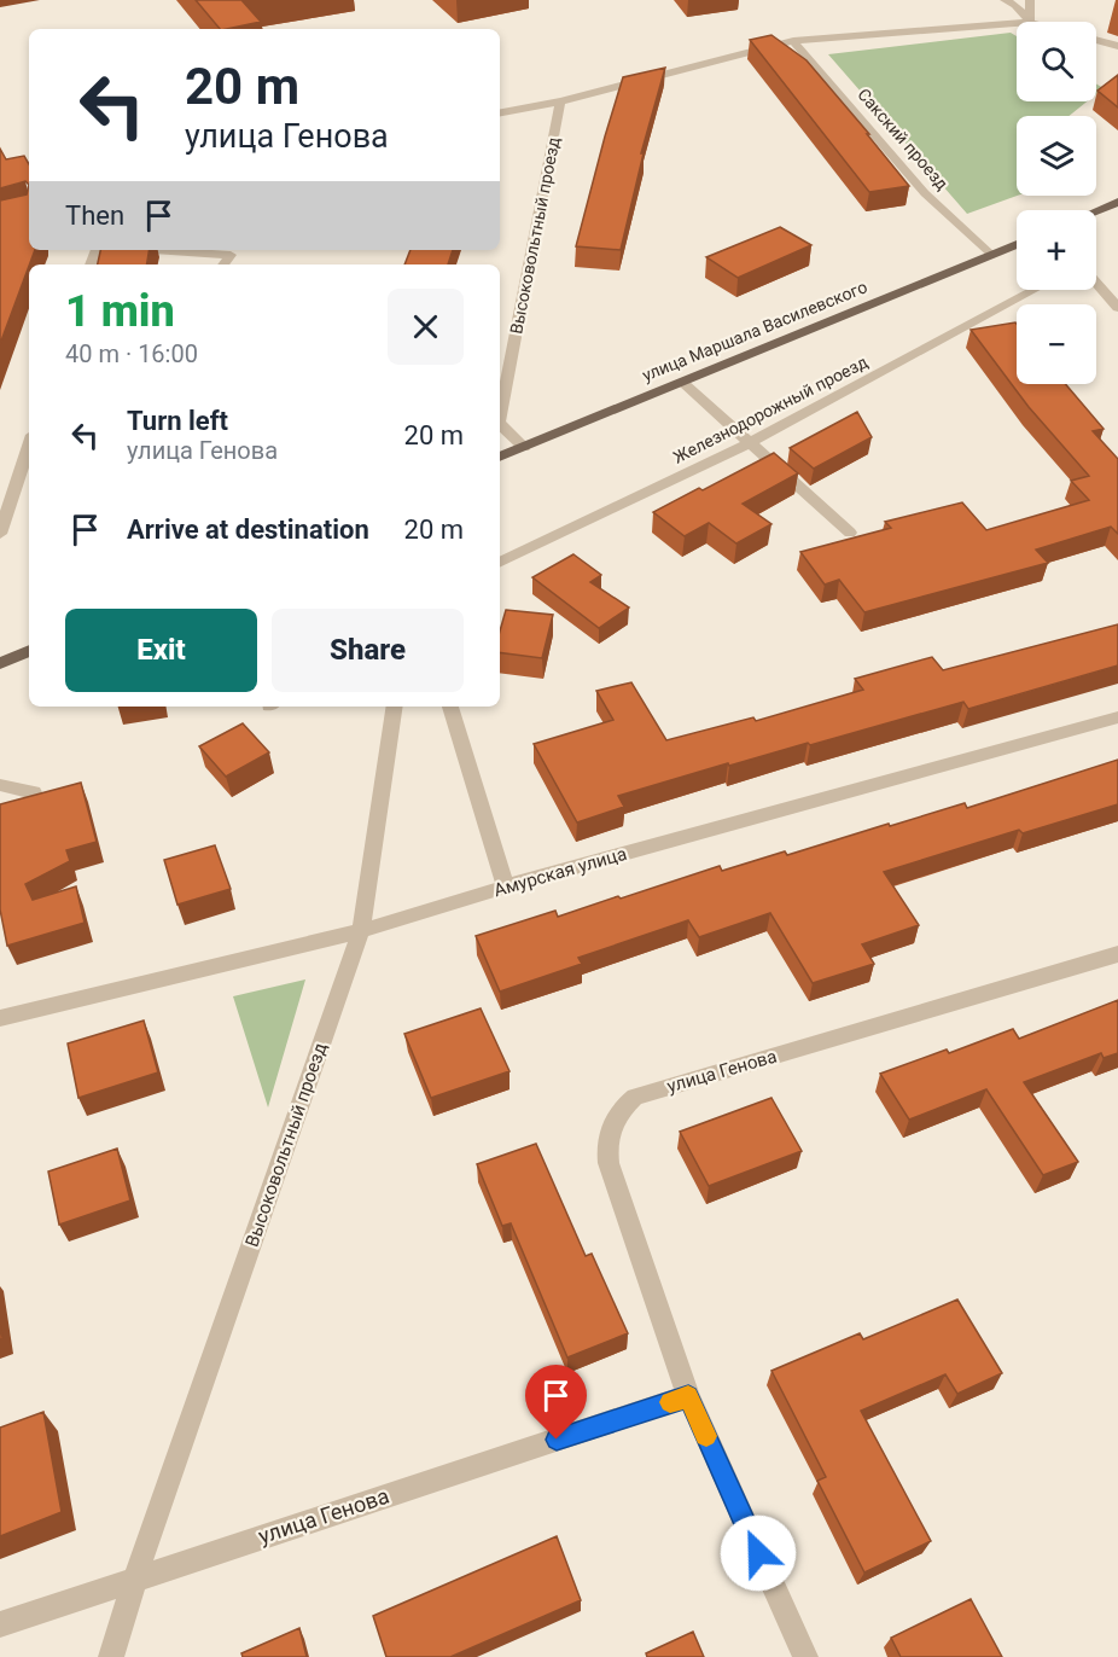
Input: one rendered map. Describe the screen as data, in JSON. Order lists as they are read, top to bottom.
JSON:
{
  "streets": {
    "main road": ["улица Маршала Василевского"],
    "street": [
      "Сакский проезд",
      "Высоковольтный проезд",
      "Железнодорожный проезд",
      "Амурская улица",
      "улица Генова"
    ]
  },
  "crossings": [
    ["Сакский проезд", "улица Маршала Василевского"],
    ["Высоковольтный проезд", "улица Маршала Василевского"],
    ["Высоковольтный проезд", "Амурская улица"],
    ["Высоковольтный проезд", "улица Генова"]
  ],
  "page": {
    "map_buttons": ["+", "−"],
    "turn": ["20 m", "улица Генова"],
    "then": "Then",
    "heading": ["1 min", "40 m · 16:00"],
    "list": [
      {
        "name": "Turn left",
        "note": "улица Генова",
        "value": "20 m"
      },
      {
        "name": "Arrive at destination",
        "value": "20 m"
      }
    ],
    "buttons": ["Exit", "Share"]
  }
}
